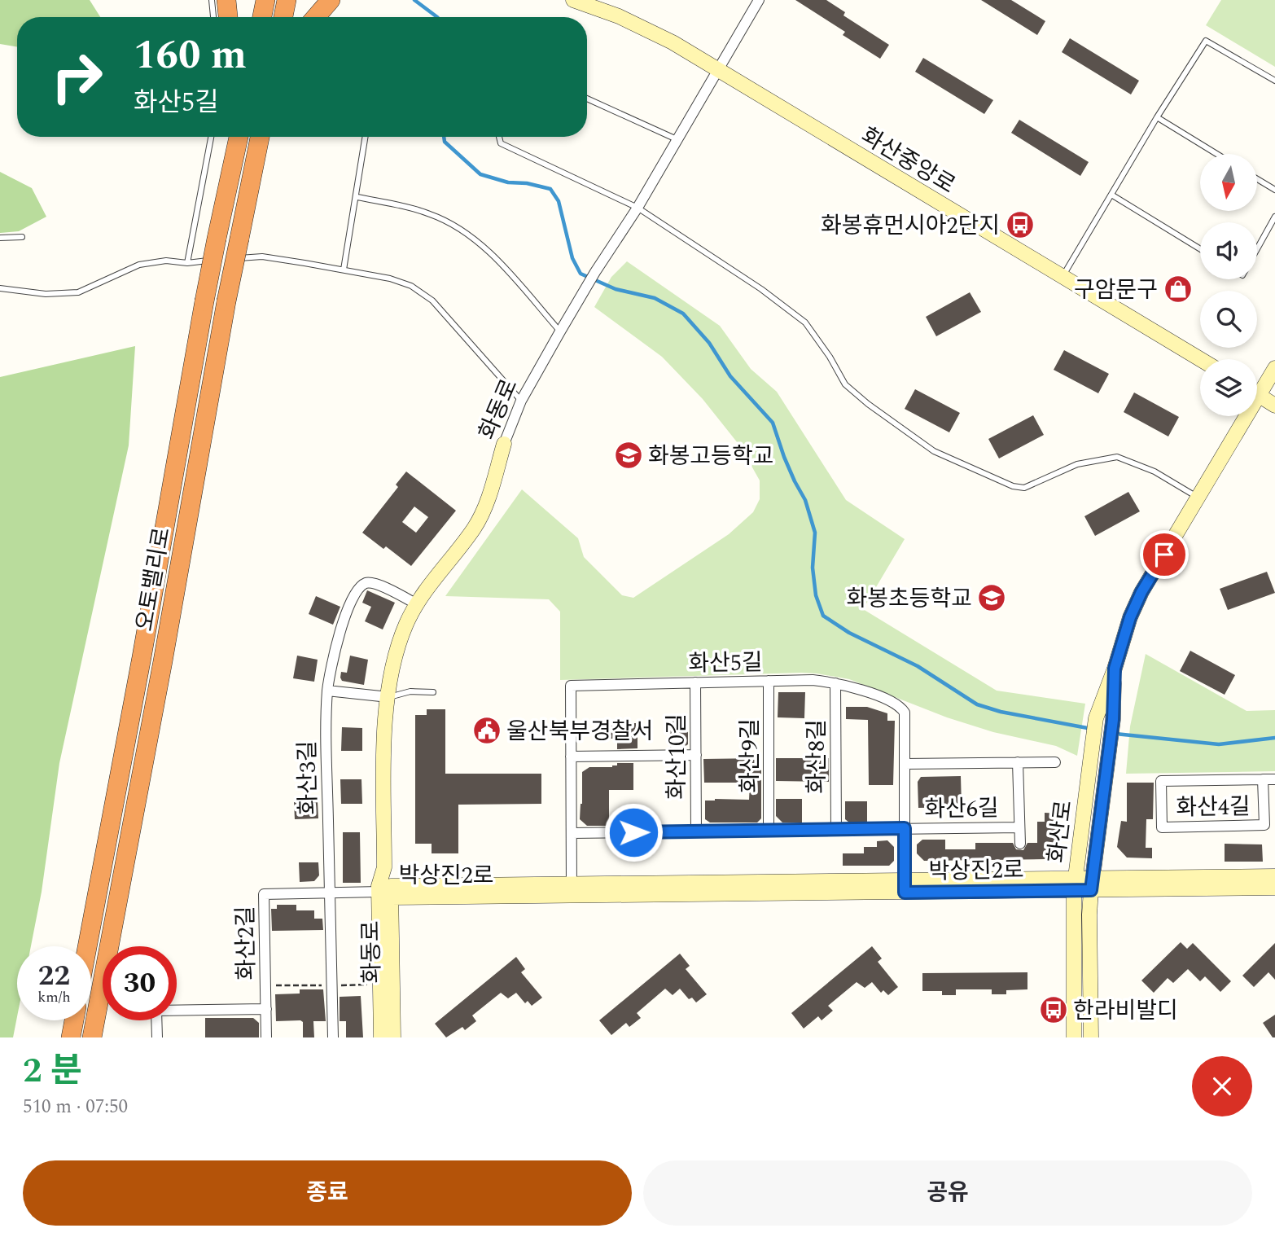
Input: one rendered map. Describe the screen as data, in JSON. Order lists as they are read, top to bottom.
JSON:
{
  "streets": {
    "highway": ["오토밸리로"],
    "street": [
      "화산중앙로",
      "화동로",
      "화산5길",
      "화산9길",
      "화산10길",
      "화산8길",
      "화산3길",
      "화산4길",
      "화산6길",
      "화산로",
      "박상진2로",
      "화산2길"
    ]
  },
  "crossings": [
    ["화산중앙로", "화동로"],
    ["화동로", "화산3길"],
    ["화동로", "박상진2로"],
    ["화동로", "화산2길"],
    ["화산5길", "화산9길"],
    ["화산5길", "화산10길"],
    ["화산5길", "화산8길"],
    ["화산5길", "화산6길"],
    ["화산5길", "박상진2로"],
    ["화산9길", "화산6길"],
    ["화산10길", "화산6길"],
    ["화산8길", "화산6길"],
    ["화산3길", "화산2길"],
    ["화산로", "박상진2로"],
    ["박상진2로", "화산2길"]
  ],
  "places": {
    "bus stop": ["화봉휴먼시아2단지", "한라비발디"],
    "shop": ["구암문구"],
    "school or university": ["화봉고등학교", "화봉초등학교"],
    "public building": ["울산북부경찰서"]
  },
  "north": "bottom",
  "page": {
    "turn": ["160 m", "화산5길"],
    "speed": "22 km/h",
    "limit": "30",
    "heading": ["2 분", "510 m · 07:50"],
    "buttons": ["종료", "공유"]
  }
}
